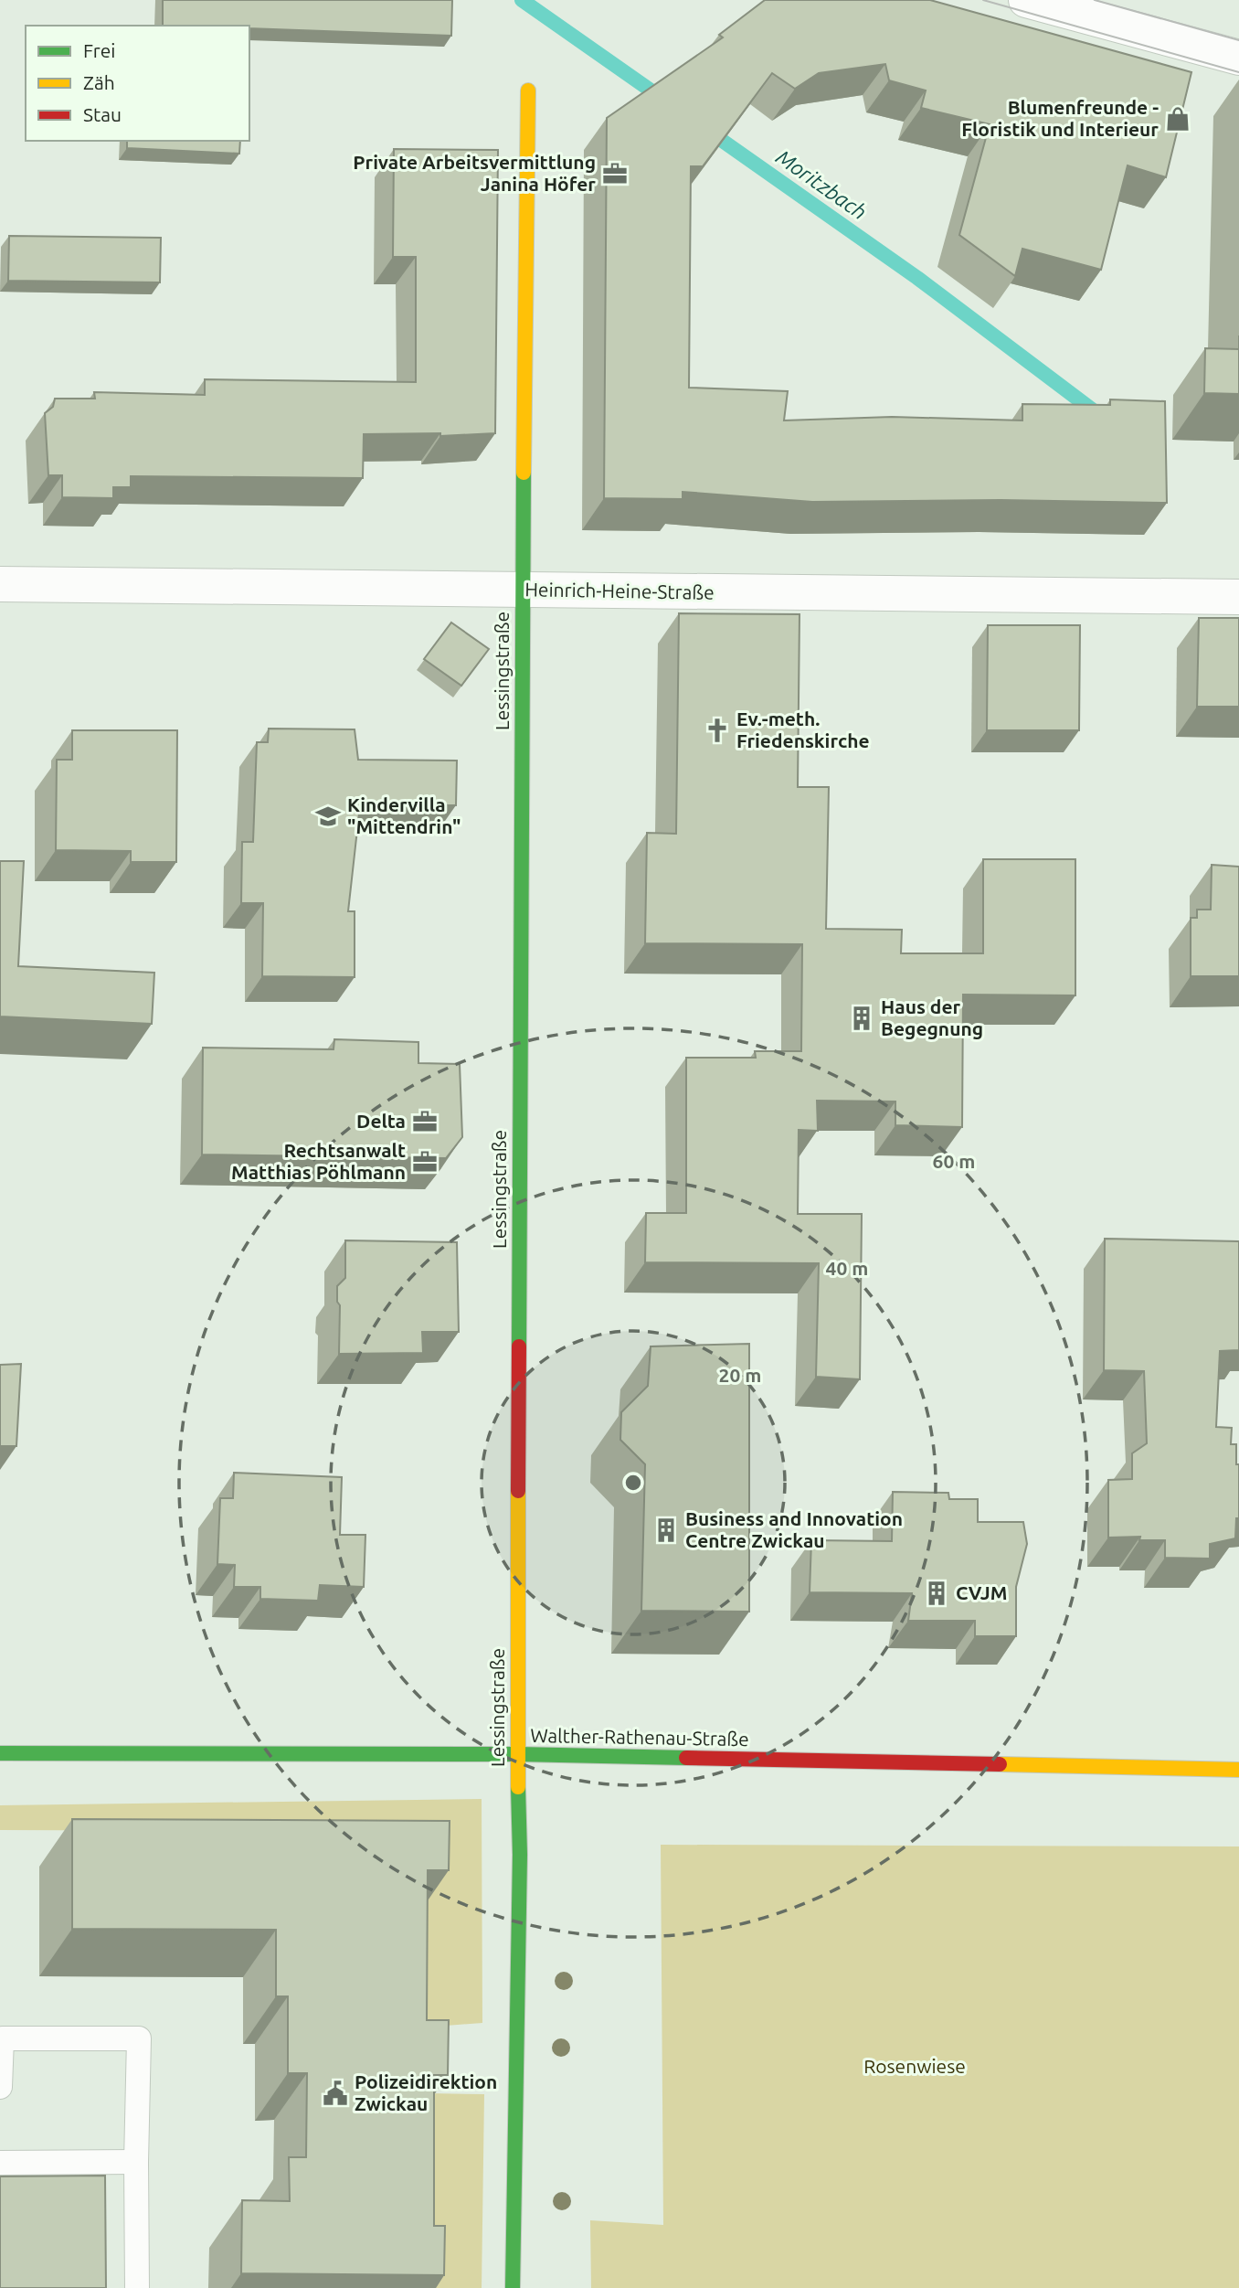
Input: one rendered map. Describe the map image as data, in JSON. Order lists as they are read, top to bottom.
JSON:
{
  "streets": {
    "street": ["Heinrich-Heine-Straße", "Lessingstraße", "Walther-Rathenau-Straße"]
  },
  "crossings": [
    ["Heinrich-Heine-Straße", "Lessingstraße"],
    ["Lessingstraße", "Walther-Rathenau-Straße"]
  ],
  "water": ["Moritzbach"],
  "parks": ["Rosenwiese"],
  "places": {
    "shop": ["Blumenfreunde - Floristik und Interieur"],
    "office": ["Private Arbeitsvermittlung Janina Höfer", "Delta", "Rechtsanwalt Matthias Pöhlmann"],
    "church": ["Ev.-meth. Friedenskirche"],
    "school or university": ["Kindervilla \"Mittendrin\""],
    "building": ["Haus der Begegnung", "Business and Innovation Centre Zwickau", "CVJM"],
    "public building": ["Polizeidirektion Zwickau"]
  },
  "legend": ["Frei", "Zäh", "Stau"],
  "rings": ["60 m", "40 m", "20 m"]
}
